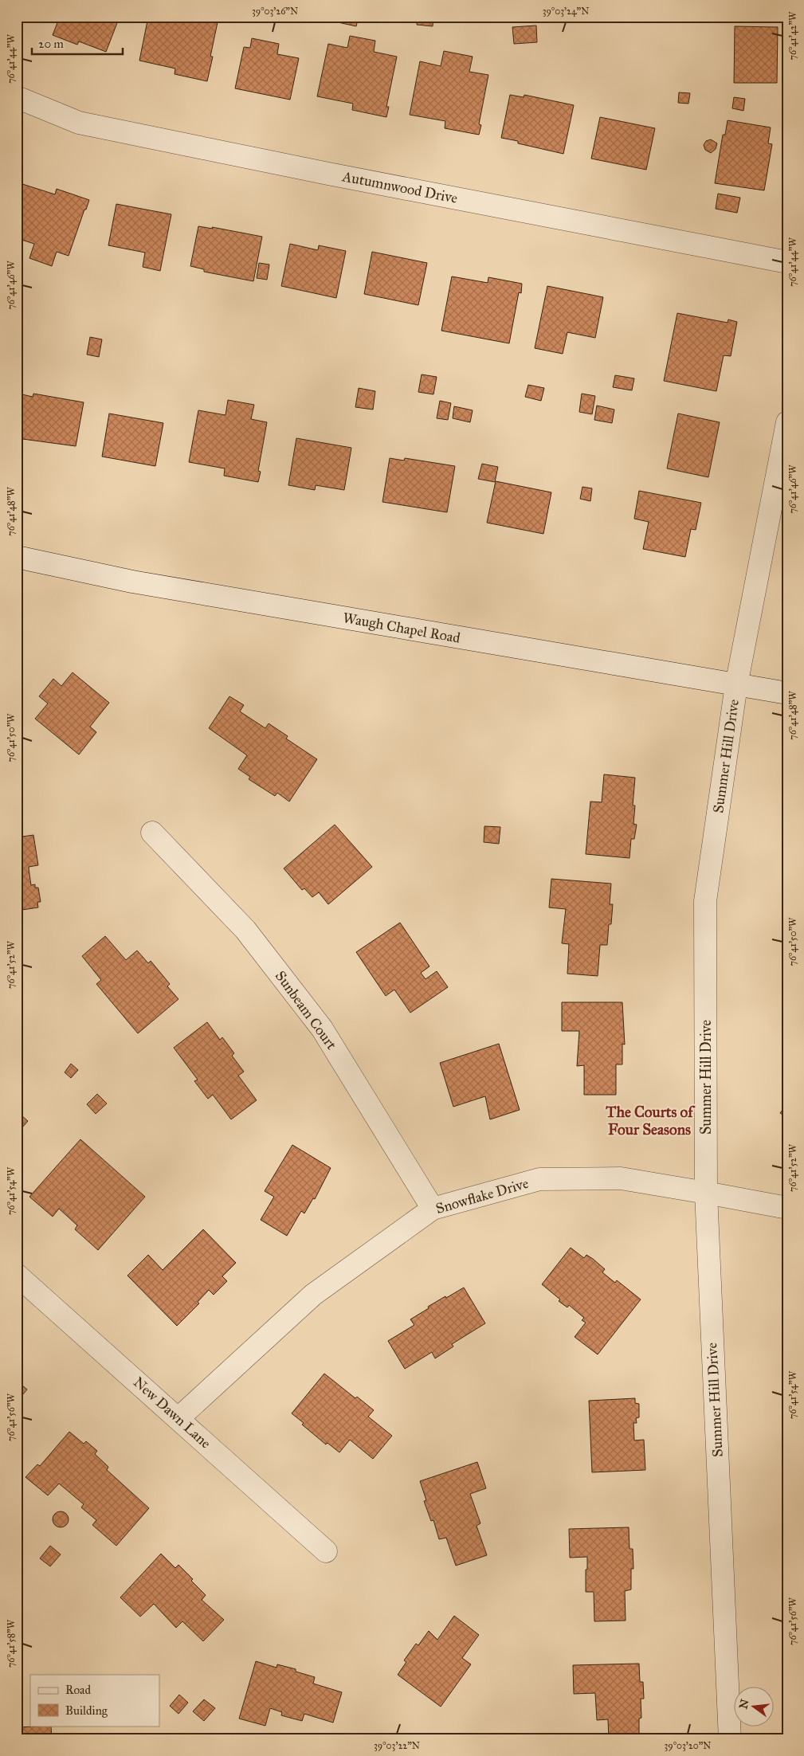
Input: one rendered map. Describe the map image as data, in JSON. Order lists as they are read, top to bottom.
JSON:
{
  "streets": {
    "street": [
      "Autumnwood Drive",
      "Waugh Chapel Road",
      "Summer Hill Drive",
      "Sunbeam Court",
      "Snowflake Drive",
      "New Dawn Lane"
    ]
  },
  "crossings": [
    ["Waugh Chapel Road", "Summer Hill Drive"],
    ["Summer Hill Drive", "Snowflake Drive"],
    ["Sunbeam Court", "Snowflake Drive"],
    ["Snowflake Drive", "New Dawn Lane"]
  ],
  "districts": ["The Courts of Four Seasons"],
  "legend": ["Road", "Building"],
  "scale_bar": "20 m",
  "north": "left",
  "coordinates": [
    "39°03'26\"N",
    "39°03'24\"N",
    "76°41'42\"W",
    "76°41'44\"W",
    "76°41'46\"W",
    "76°41'48\"W",
    "76°41'50\"W",
    "76°41'52\"W",
    "76°41'54\"W",
    "76°41'56\"W",
    "76°41'58\"W",
    "39°03'22\"N",
    "39°03'20\"N"
  ]
}
